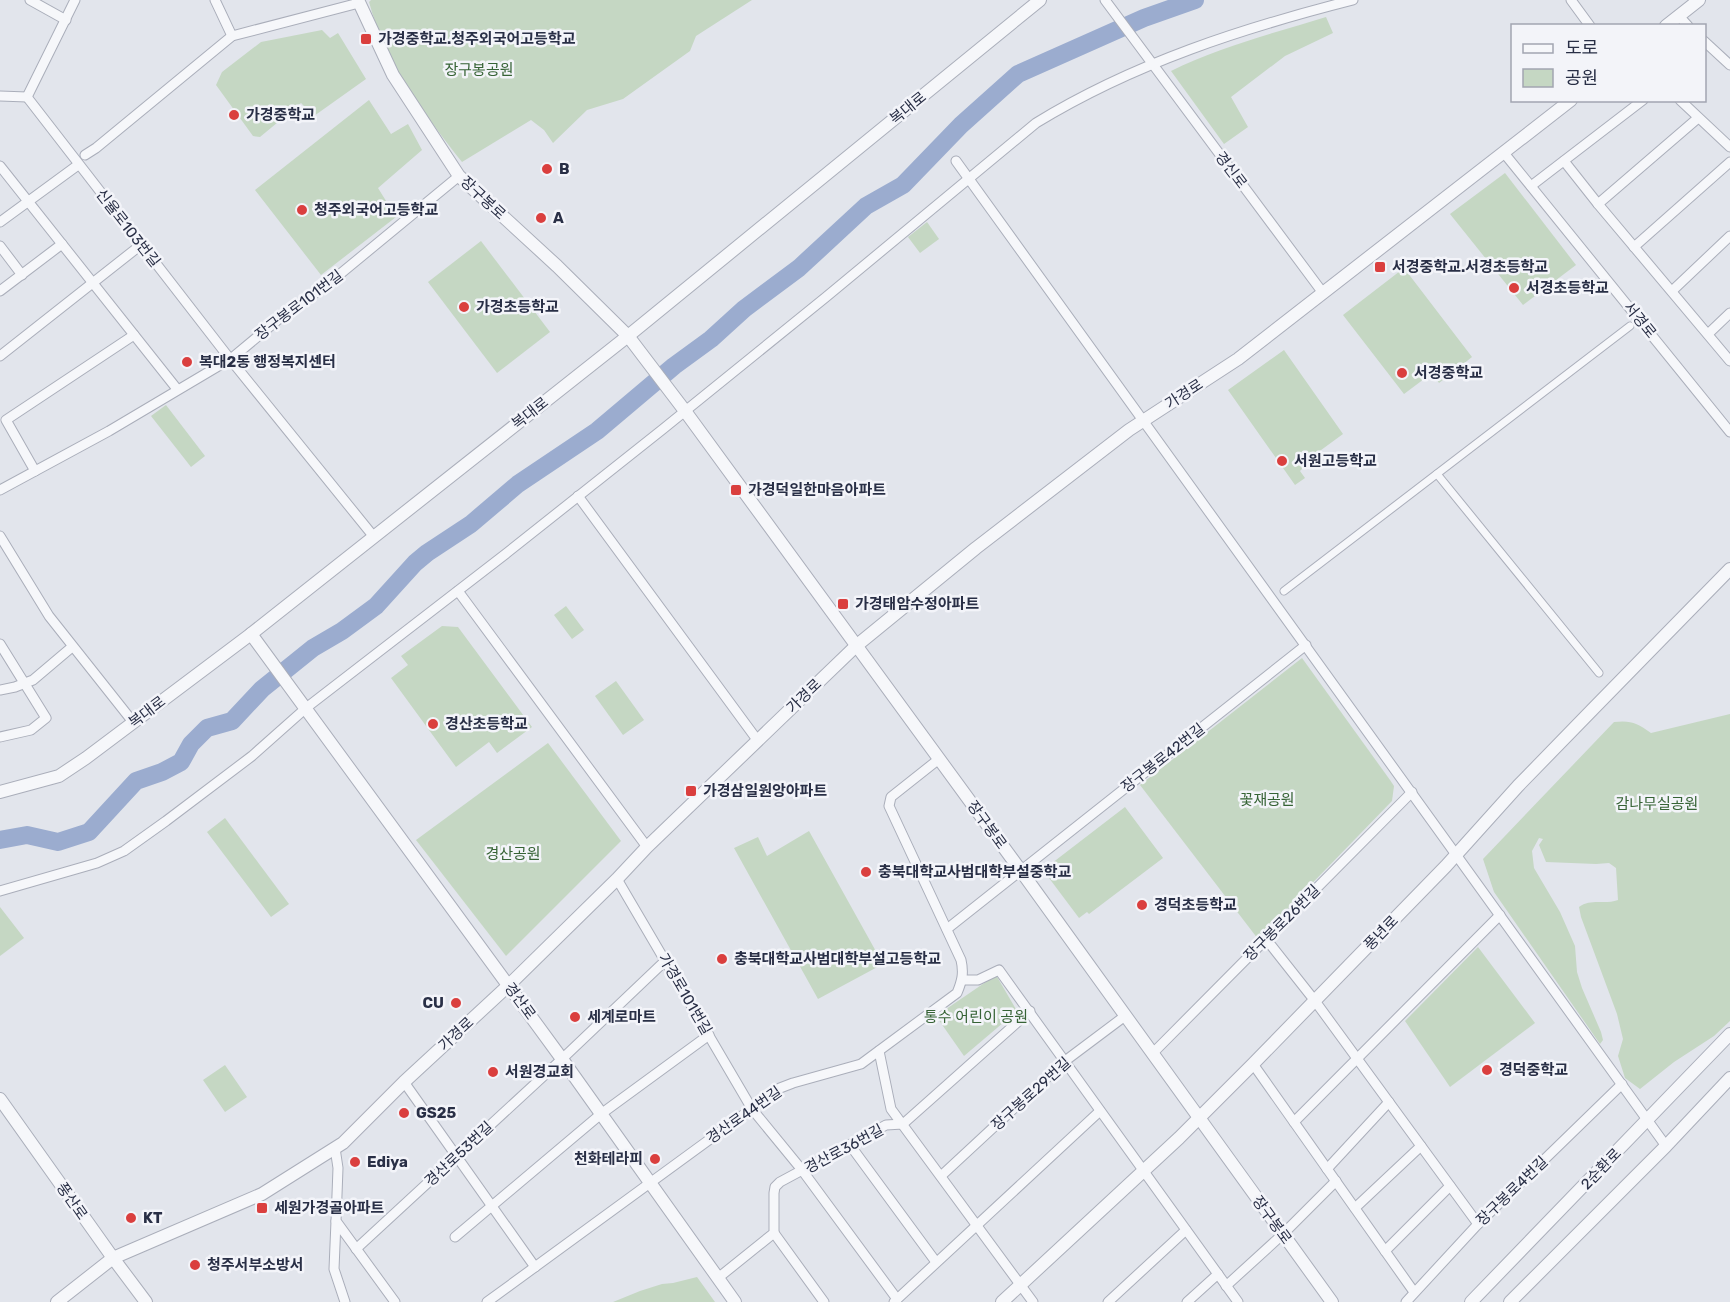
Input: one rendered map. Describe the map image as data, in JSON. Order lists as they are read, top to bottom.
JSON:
{
  "streets": {
    "street": [
      "복대로",
      "경신로",
      "장구봉로",
      "신율로103번길",
      "장구봉로101번길",
      "서경로",
      "가경로",
      "장구봉로42번길",
      "장구봉로26번길",
      "풍년로",
      "가경로101번길",
      "경산로",
      "장구봉로29번길",
      "경산로44번길",
      "경산로36번길",
      "경산로53번길",
      "2순환로",
      "장구봉로4번길",
      "풍산로"
    ]
  },
  "crossings": [
    ["복대로", "장구봉로"],
    ["복대로", "신율로103번길"],
    ["복대로", "경산로"],
    ["경신로", "가경로"],
    ["장구봉로", "장구봉로101번길"],
    ["장구봉로", "가경로"],
    ["장구봉로", "장구봉로42번길"],
    ["장구봉로", "장구봉로26번길"],
    ["장구봉로", "풍년로"],
    ["장구봉로", "장구봉로29번길"],
    ["신율로103번길", "장구봉로101번길"],
    ["서경로", "가경로"],
    ["가경로", "가경로101번길"],
    ["가경로", "경산로"],
    ["가경로", "풍산로"],
    ["가경로101번길", "경산로44번길"],
    ["가경로101번길", "경산로36번길"],
    ["가경로101번길", "경산로53번길"],
    ["경산로", "경산로44번길"],
    ["경산로", "경산로53번길"]
  ],
  "parks": [
    "장구봉공원",
    "꽃재공원",
    "감나무실공원",
    "경산공원",
    "통수 어린이 공원"
  ],
  "places": {
    "transit": [
      "가경중학교.청주외국어고등학교",
      "서경중학교.서경초등학교",
      "가경덕일한마음아파트",
      "가경태암수정아파트",
      "가경삼일원앙아파트",
      "세원가경골아파트"
    ],
    "other": [
      "가경중학교",
      "B",
      "청주외국어고등학교",
      "A",
      "서경초등학교",
      "가경초등학교",
      "복대2동 행정복지센터",
      "서경중학교",
      "서원고등학교",
      "경산초등학교",
      "충북대학교사범대학부설중학교",
      "경덕초등학교",
      "충북대학교사범대학부설고등학교",
      "CU",
      "세계로마트",
      "경덕중학교",
      "서원경교회",
      "GS25",
      "천화테라피",
      "Ediya",
      "KT",
      "청주서부소방서"
    ]
  },
  "legend": ["도로", "공원"]
}
